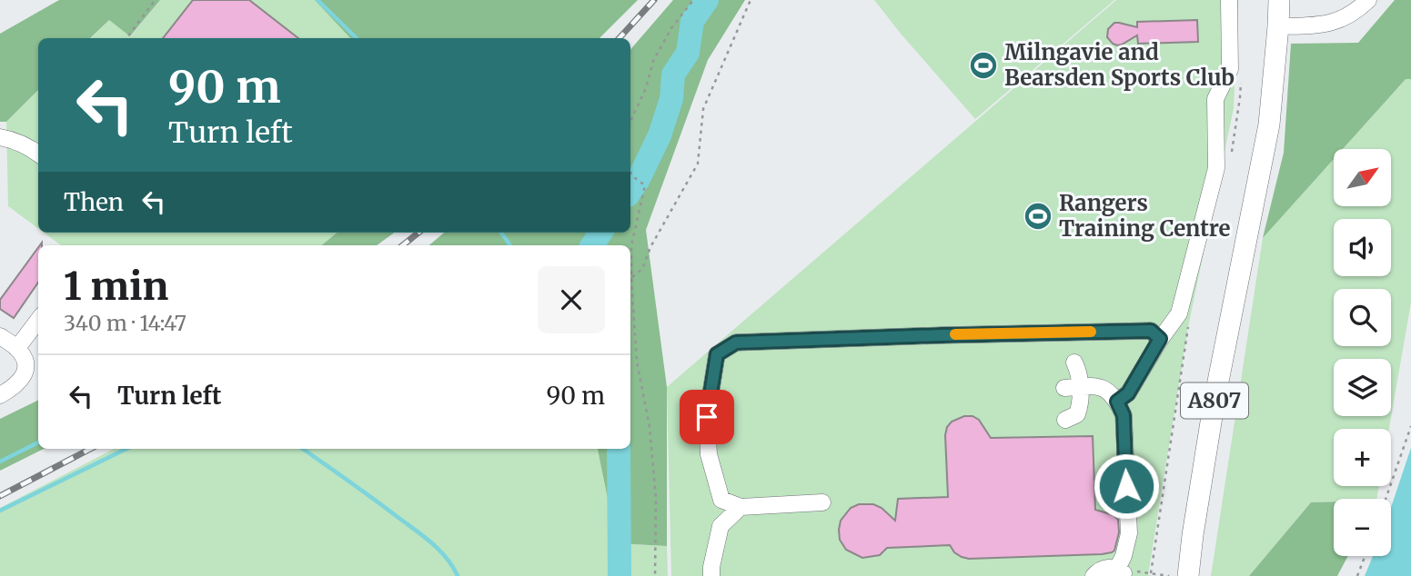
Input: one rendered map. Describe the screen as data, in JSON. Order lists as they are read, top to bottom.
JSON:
{
  "streets": {
    "main road": ["A807"]
  },
  "places": {
    "sports": ["Milngavie and Bearsden Sports Club", "Rangers Training Centre"]
  },
  "north": "top right",
  "page": {
    "turn": ["90 m", "Turn left"],
    "map_buttons": ["+", "−"],
    "then": "Then",
    "heading": ["1 min", "340 m · 14:47"],
    "list": [
      {
        "name": "Turn left",
        "value": "90 m"
      }
    ]
  }
}
